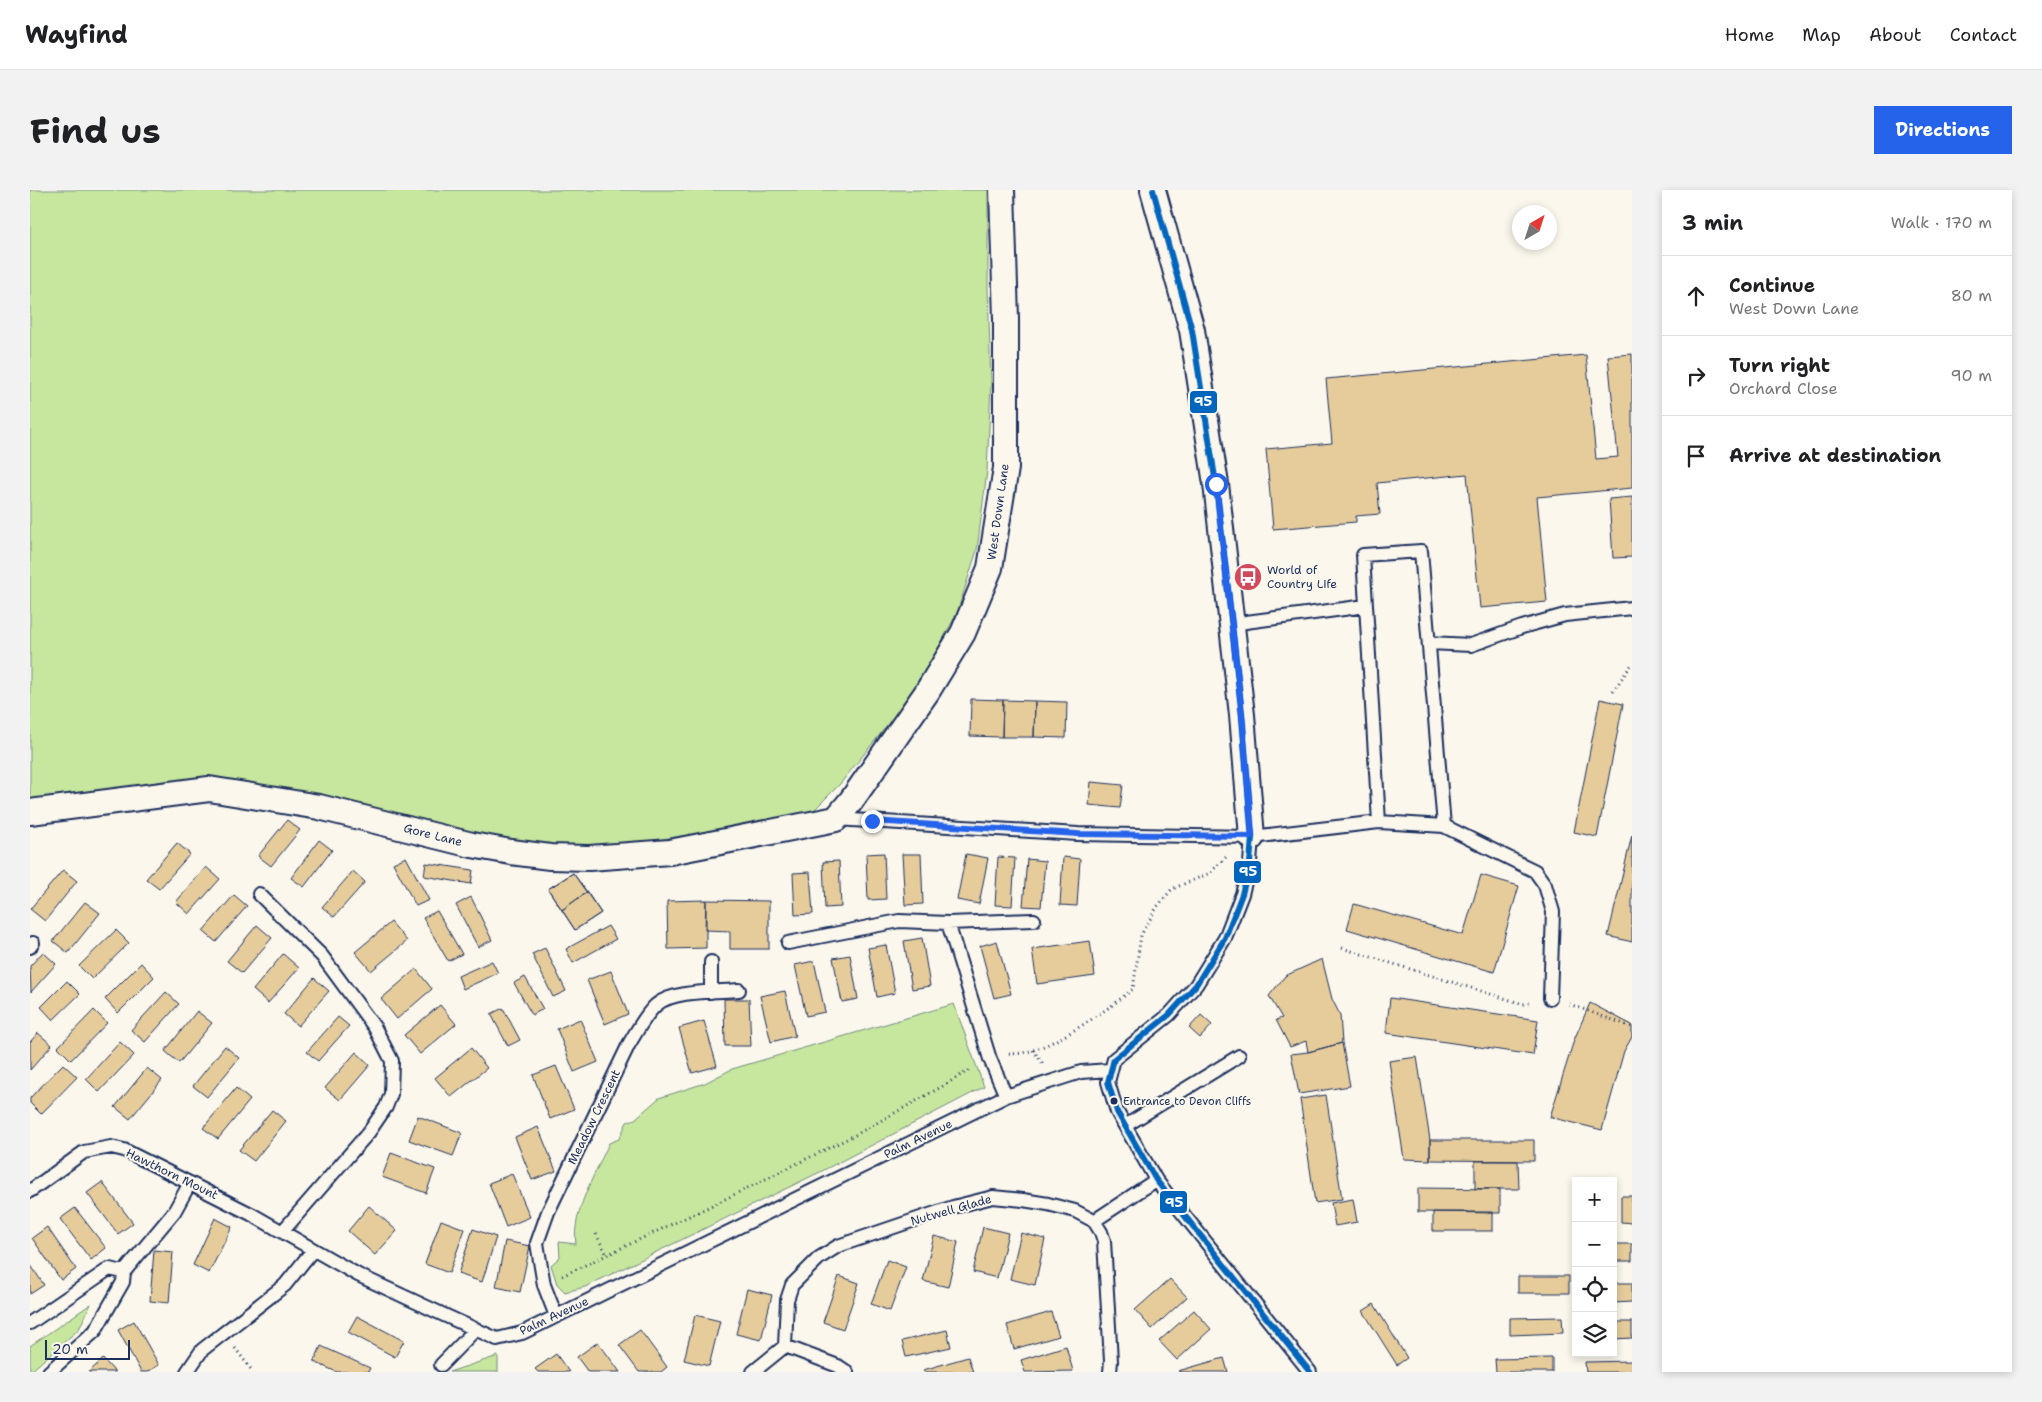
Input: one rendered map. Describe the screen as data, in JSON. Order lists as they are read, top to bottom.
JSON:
{
  "streets": {
    "street": ["West Down Lane", "Gore Lane"],
    "lane": [
      "Meadow Crescent",
      "Palm Avenue",
      "Hawthorn Mount",
      "Nutwell Glade"
    ]
  },
  "crossings": [
    ["West Down Lane", "Gore Lane"],
    ["Meadow Crescent", "Palm Avenue"],
    ["Palm Avenue", "Hawthorn Mount"]
  ],
  "places": {
    "bus stop": ["World of Country Life"],
    "other": ["Entrance to Devon Cliffs"]
  },
  "lines": ["transit line 95"],
  "scale_bar": "20 m",
  "north": "top right",
  "page": {
    "header": "Wayfind",
    "nav": [
      "Home",
      "Map",
      "About",
      "Contact"
    ],
    "buttons": "Directions",
    "title": "Find us",
    "heading": ["3 min", "Walk · 170 m"],
    "list": [
      ["Continue", "West Down Lane", "80 m"],
      ["Turn right", "Orchard Close", "90 m"],
      "Arrive at destination"
    ],
    "map_buttons": ["+", "−"],
    "scale": "20 m"
  }
}
